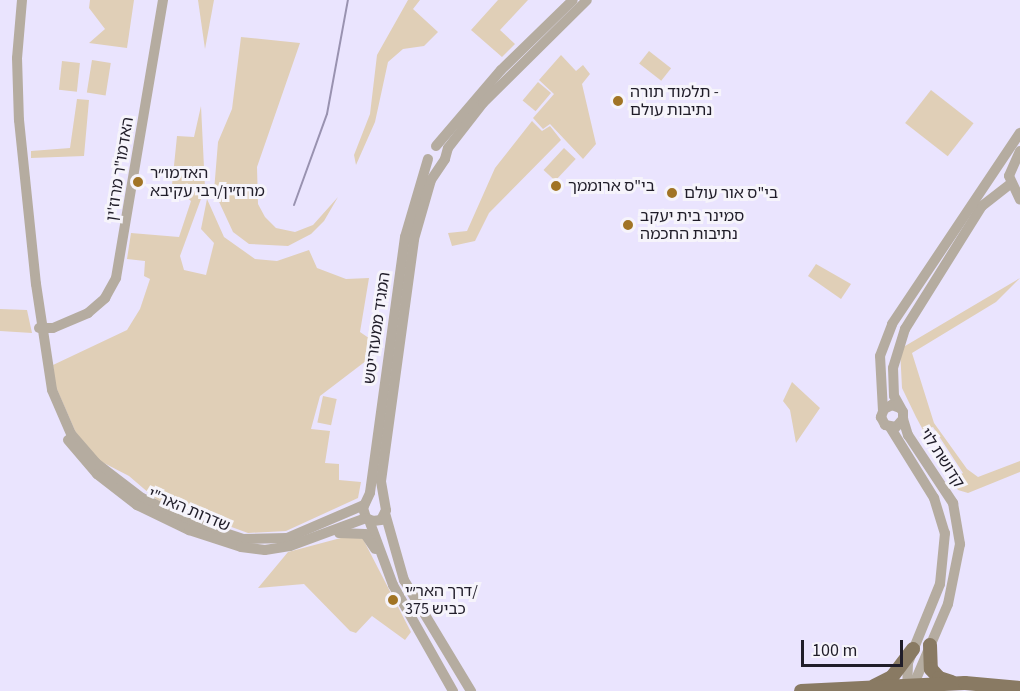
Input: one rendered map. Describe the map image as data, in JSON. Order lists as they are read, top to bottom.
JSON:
{
  "streets": {
    "street": [
      "האדמו\"ר מרוז'ין",
      "המגיד ממעזריטש",
      "קדושת לוי",
      "שדרות האר\"י"
    ]
  },
  "crossings": [
    ["האדמו\"ר מרוז'ין", "שדרות האר\"י"],
    ["המגיד ממעזריטש", "שדרות האר\"י"]
  ],
  "places": [
    "תלמוד תורה - נתיבות עולם",
    "האדמו״ר מרוז׳ין/רבי עקיבא",
    "בי\"ס ארוממך",
    "בי\"ס אור עולם",
    "סמינר בית יעקב נתיבות החכמה",
    "דרך האר״י/ כביש 375"
  ],
  "scale_bar": "100 m"
}
